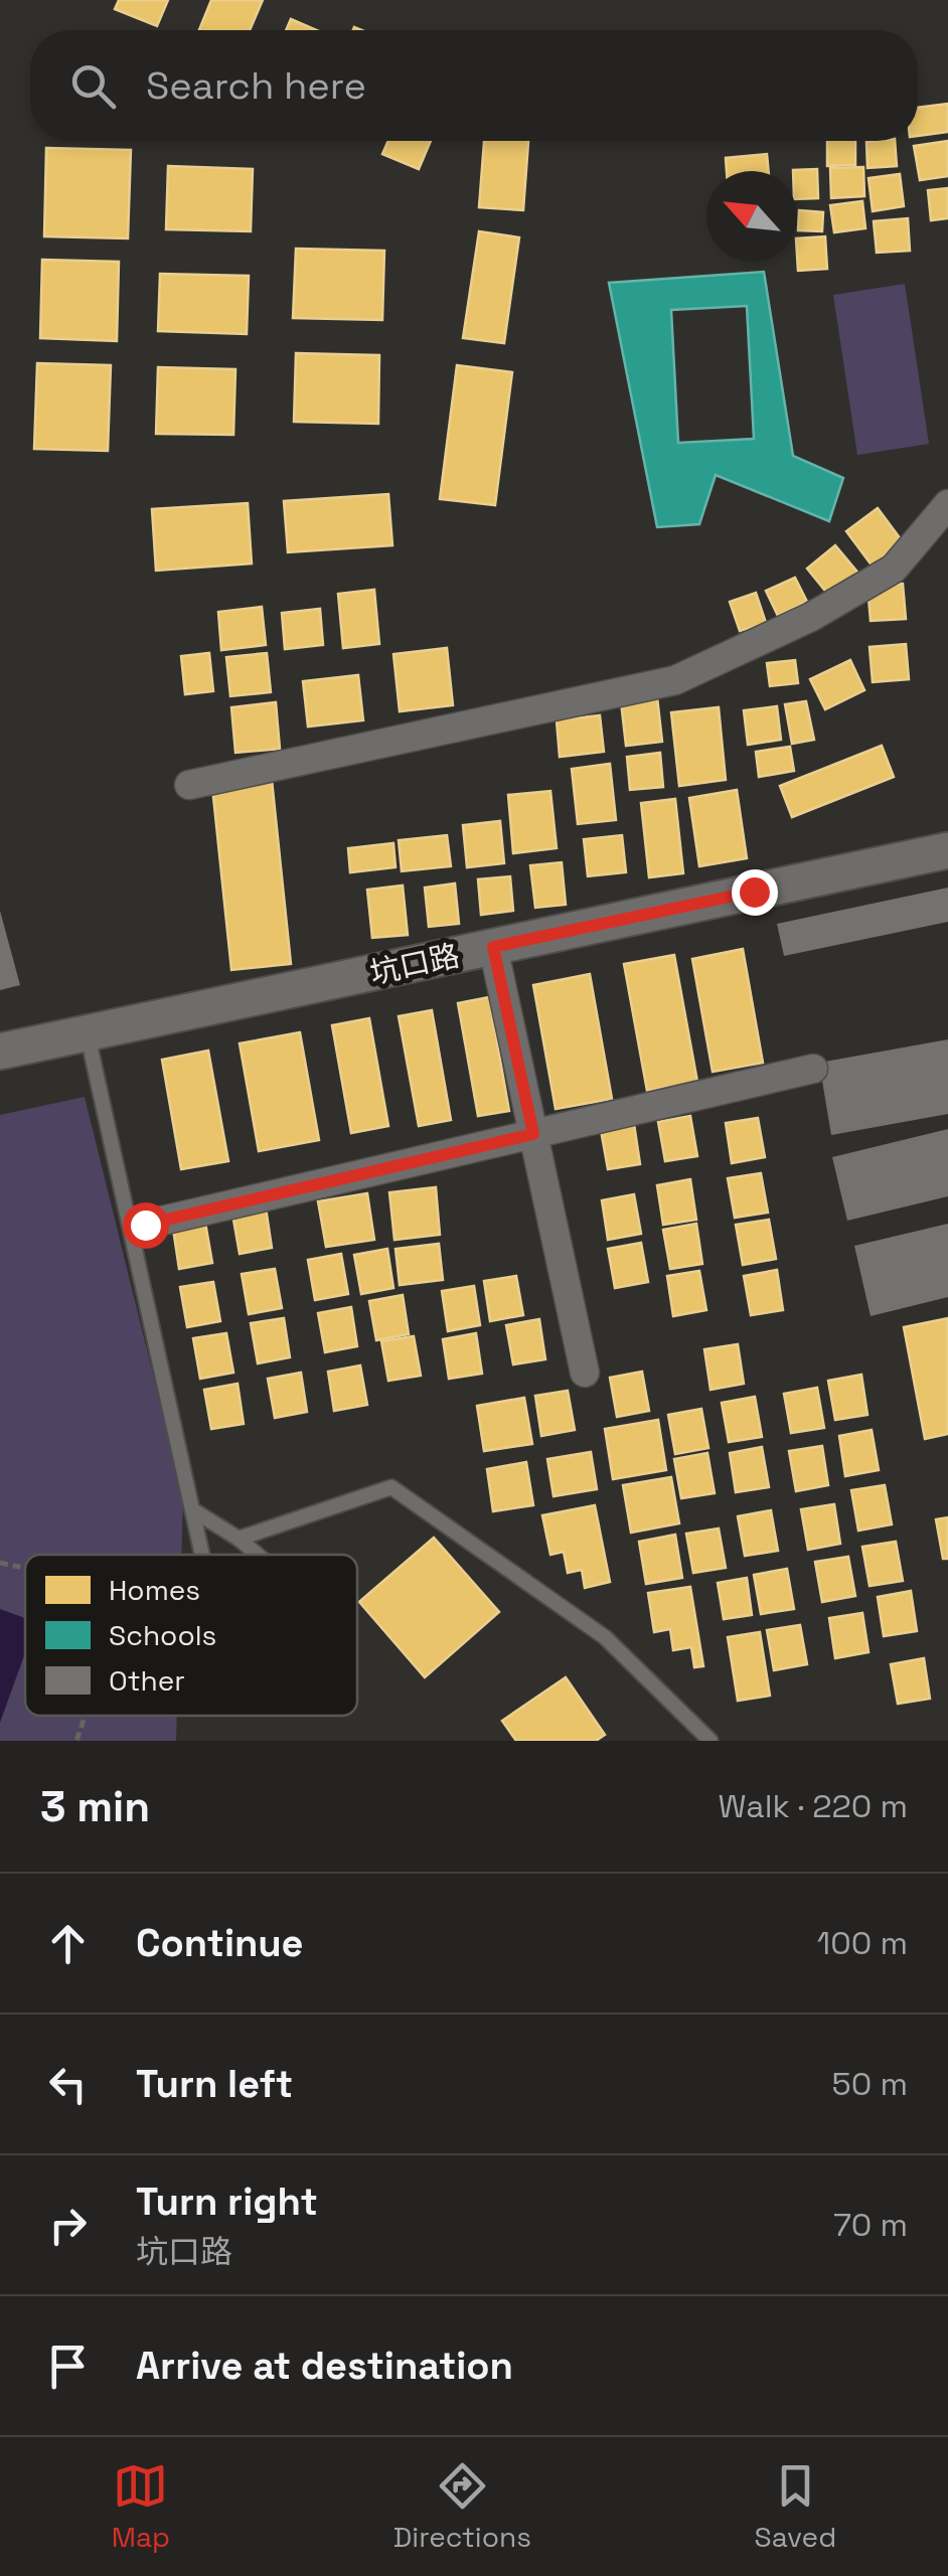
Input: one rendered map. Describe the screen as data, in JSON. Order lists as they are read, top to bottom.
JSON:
{
  "streets": {
    "street": ["坑口路"]
  },
  "legend": ["Homes", "Schools", "Other"],
  "north": "top left",
  "page": {
    "search": "Search here",
    "heading": ["3 min", "Walk · 220 m"],
    "list": [
      ["Continue", "100 m"],
      ["Turn left", "50 m"],
      ["Turn right", "坑口路", "70 m"],
      "Arrive at destination"
    ],
    "nav": ["Map", "Directions", "Saved"]
  }
}
